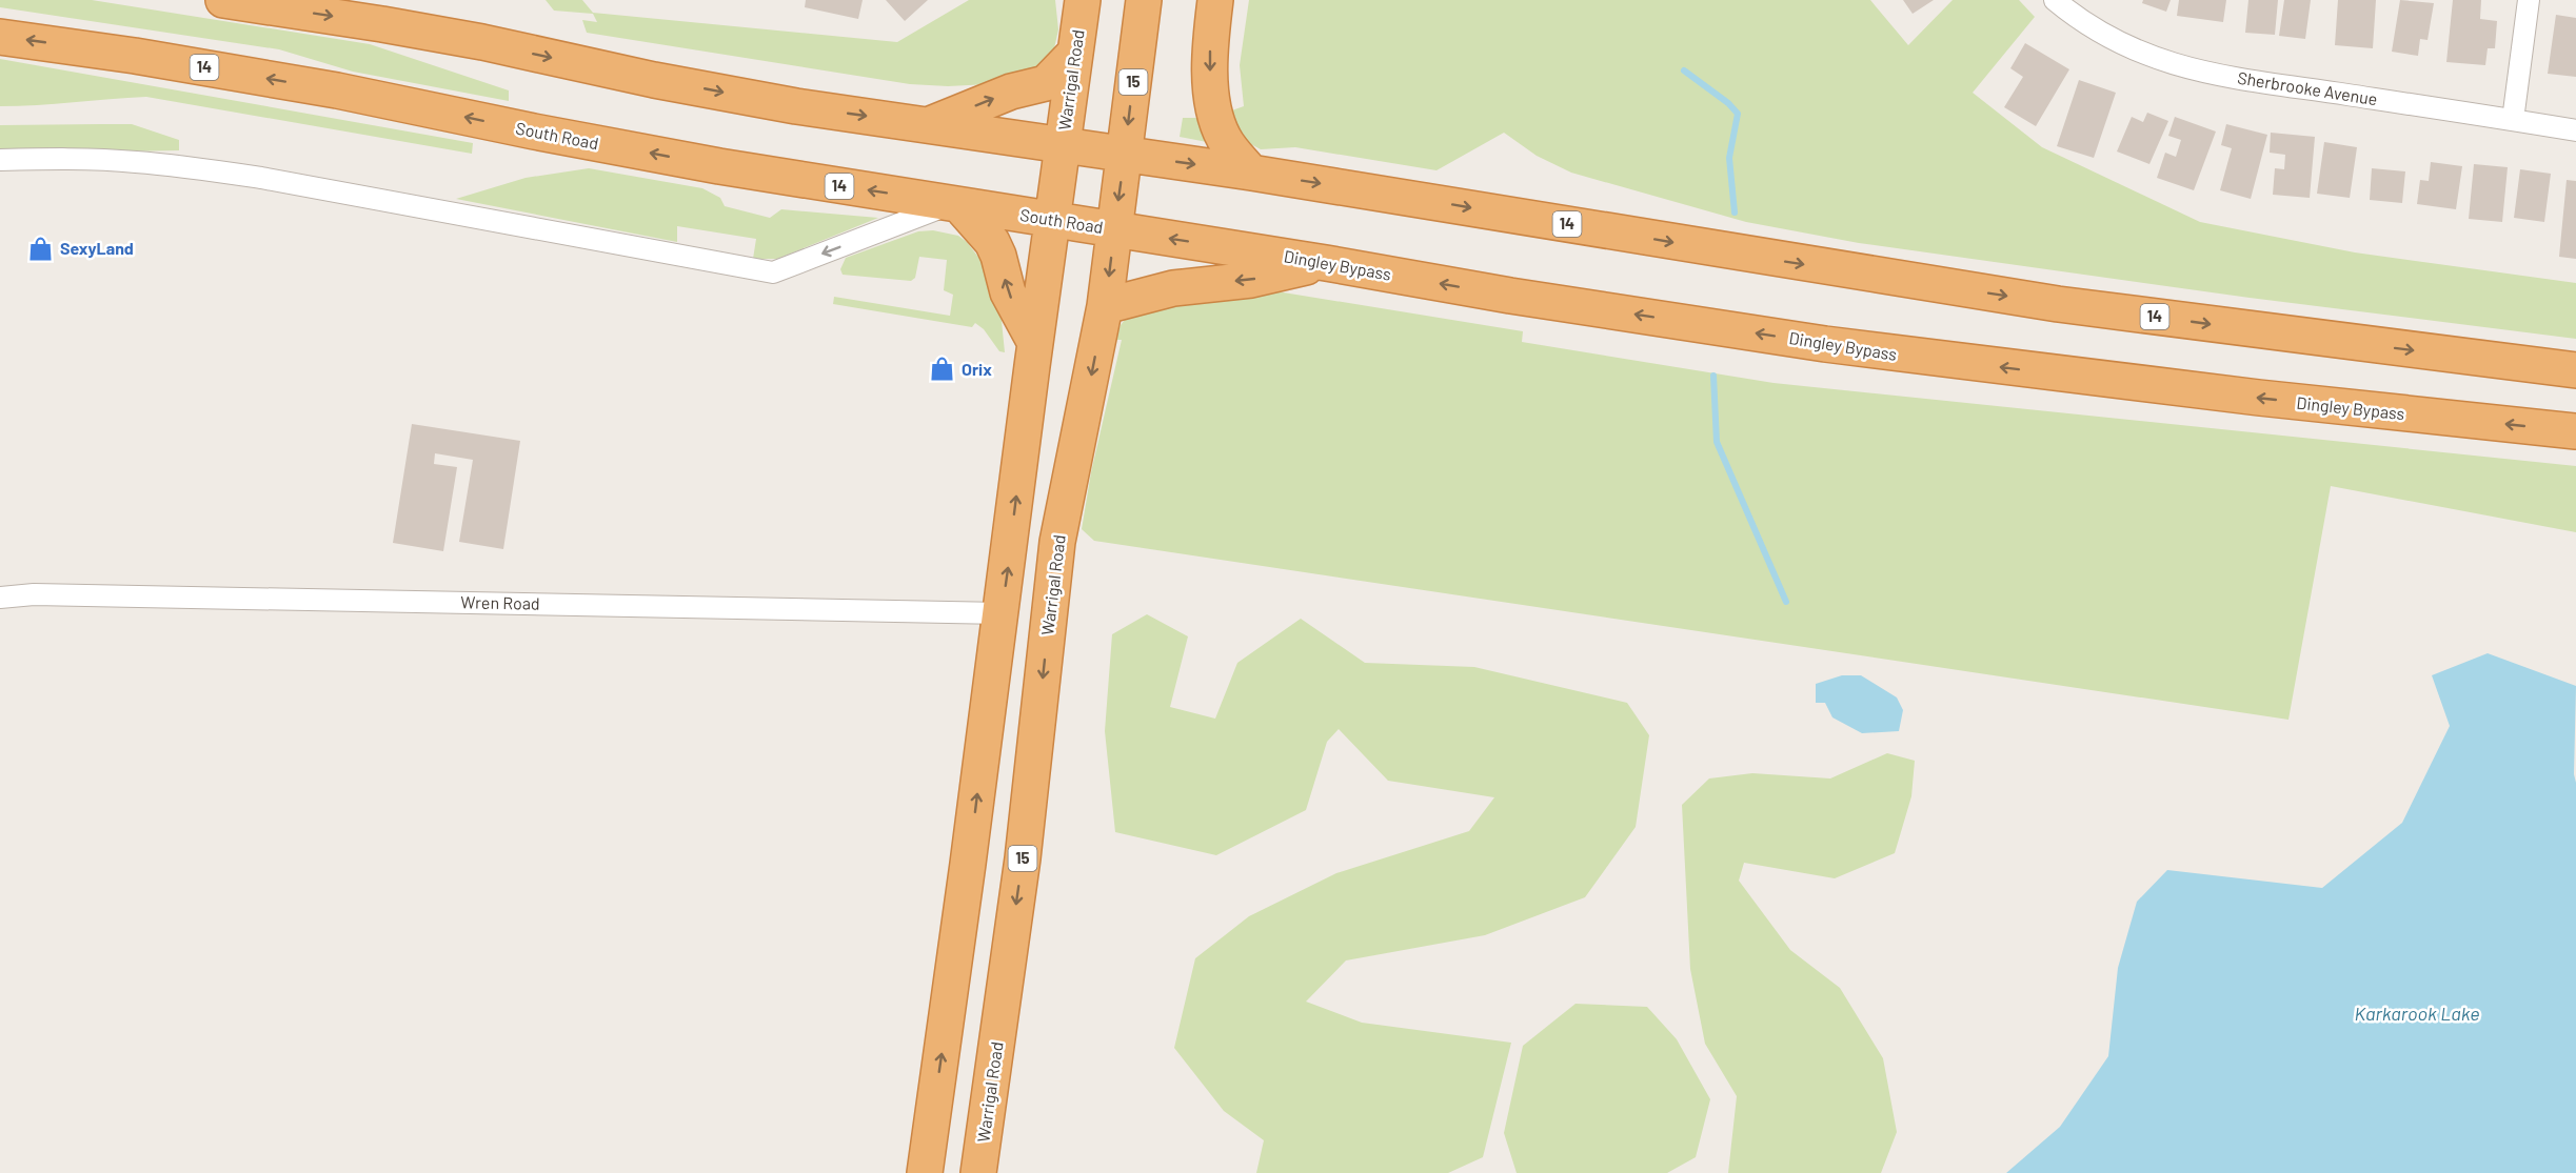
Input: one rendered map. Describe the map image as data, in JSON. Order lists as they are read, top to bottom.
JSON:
{
  "streets": {
    "highway": [
      "14",
      "Warrigal Road",
      "15",
      "South Road",
      "Dingley Bypass"
    ],
    "street": ["Sherbrooke Avenue", "Wren Road"]
  },
  "crossings": [
    ["14", "Warrigal Road"],
    ["Warrigal Road", "South Road"],
    ["Warrigal Road", "Dingley Bypass"],
    ["Warrigal Road", "Wren Road"],
    ["South Road", "Dingley Bypass"]
  ],
  "water": ["Karkarook Lake"],
  "places": {
    "shop": ["SexyLand", "Orix"]
  }
}
